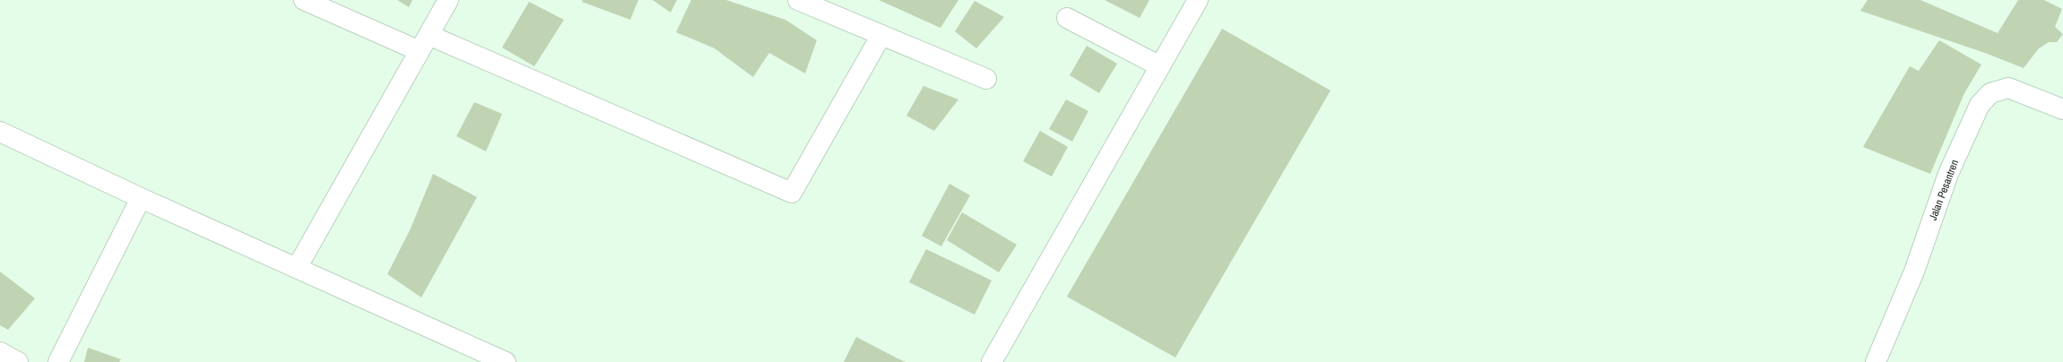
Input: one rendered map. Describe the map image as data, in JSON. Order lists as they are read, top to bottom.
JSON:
{
  "streets": {
    "street": ["Jalan Pesantren"]
  }
}
